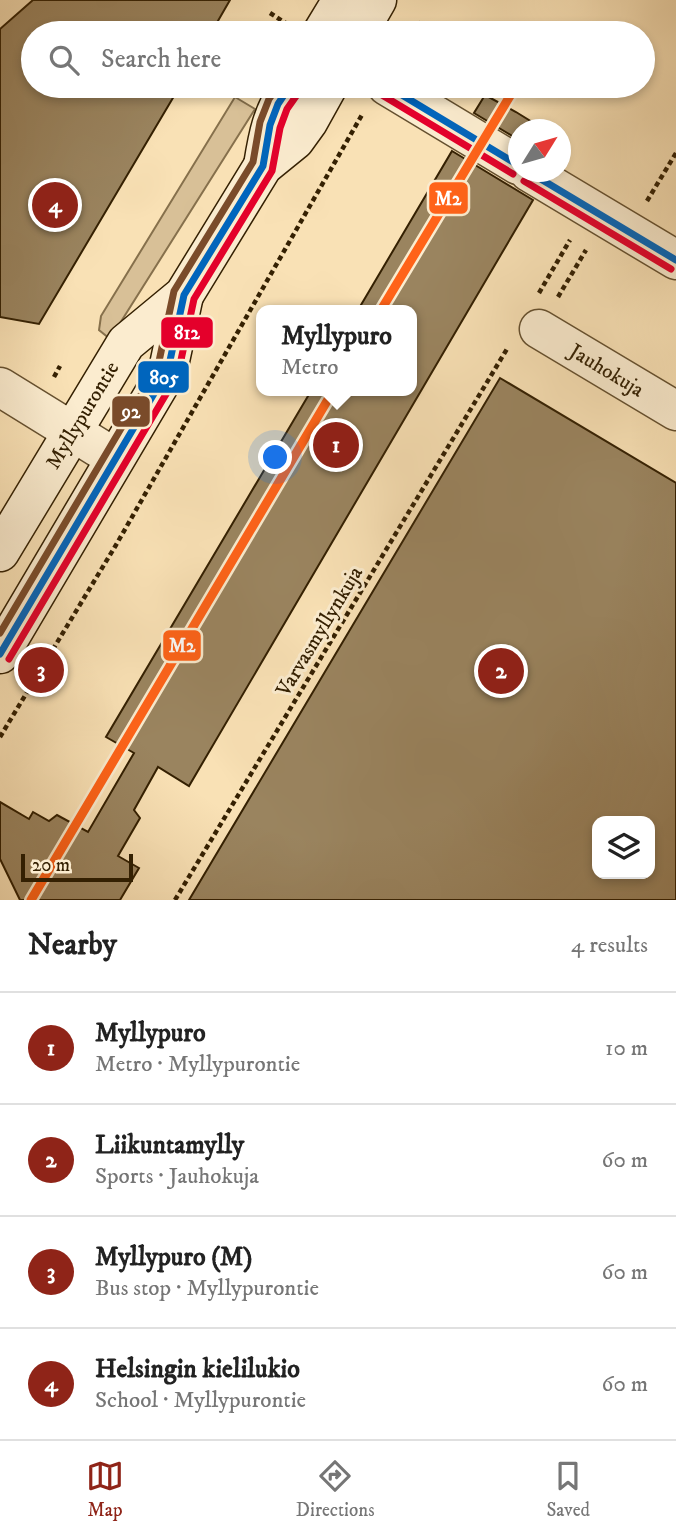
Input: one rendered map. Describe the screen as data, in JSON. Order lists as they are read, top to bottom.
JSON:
{
  "streets": {
    "main road": ["Jauhokuja", "Myllypurontie"],
    "path": ["Varvasmyllynkuja"]
  },
  "lines": [
    "transit line M2",
    "transit line 805",
    "transit line 812",
    "transit line 92"
  ],
  "scale_bar": "20 m",
  "north": "top right",
  "page": {
    "search": "Search here",
    "pins": [
      "4",
      "1",
      "3",
      "2"
    ],
    "popup": ["Myllypuro", "Metro"],
    "scale": "20 m",
    "heading": ["Nearby", "4 results"],
    "list": [
      {
        "mark": "1",
        "name": "Myllypuro",
        "note": "Metro · Myllypurontie",
        "value": "10 m"
      },
      {
        "mark": "2",
        "name": "Liikuntamylly",
        "note": "Sports · Jauhokuja",
        "value": "60 m"
      },
      {
        "mark": "3",
        "name": "Myllypuro (M)",
        "note": "Bus stop · Myllypurontie",
        "value": "60 m"
      },
      {
        "mark": "4",
        "name": "Helsingin kielilukio",
        "note": "School · Myllypurontie",
        "value": "60 m"
      }
    ],
    "nav": ["Map", "Directions", "Saved"]
  }
}
